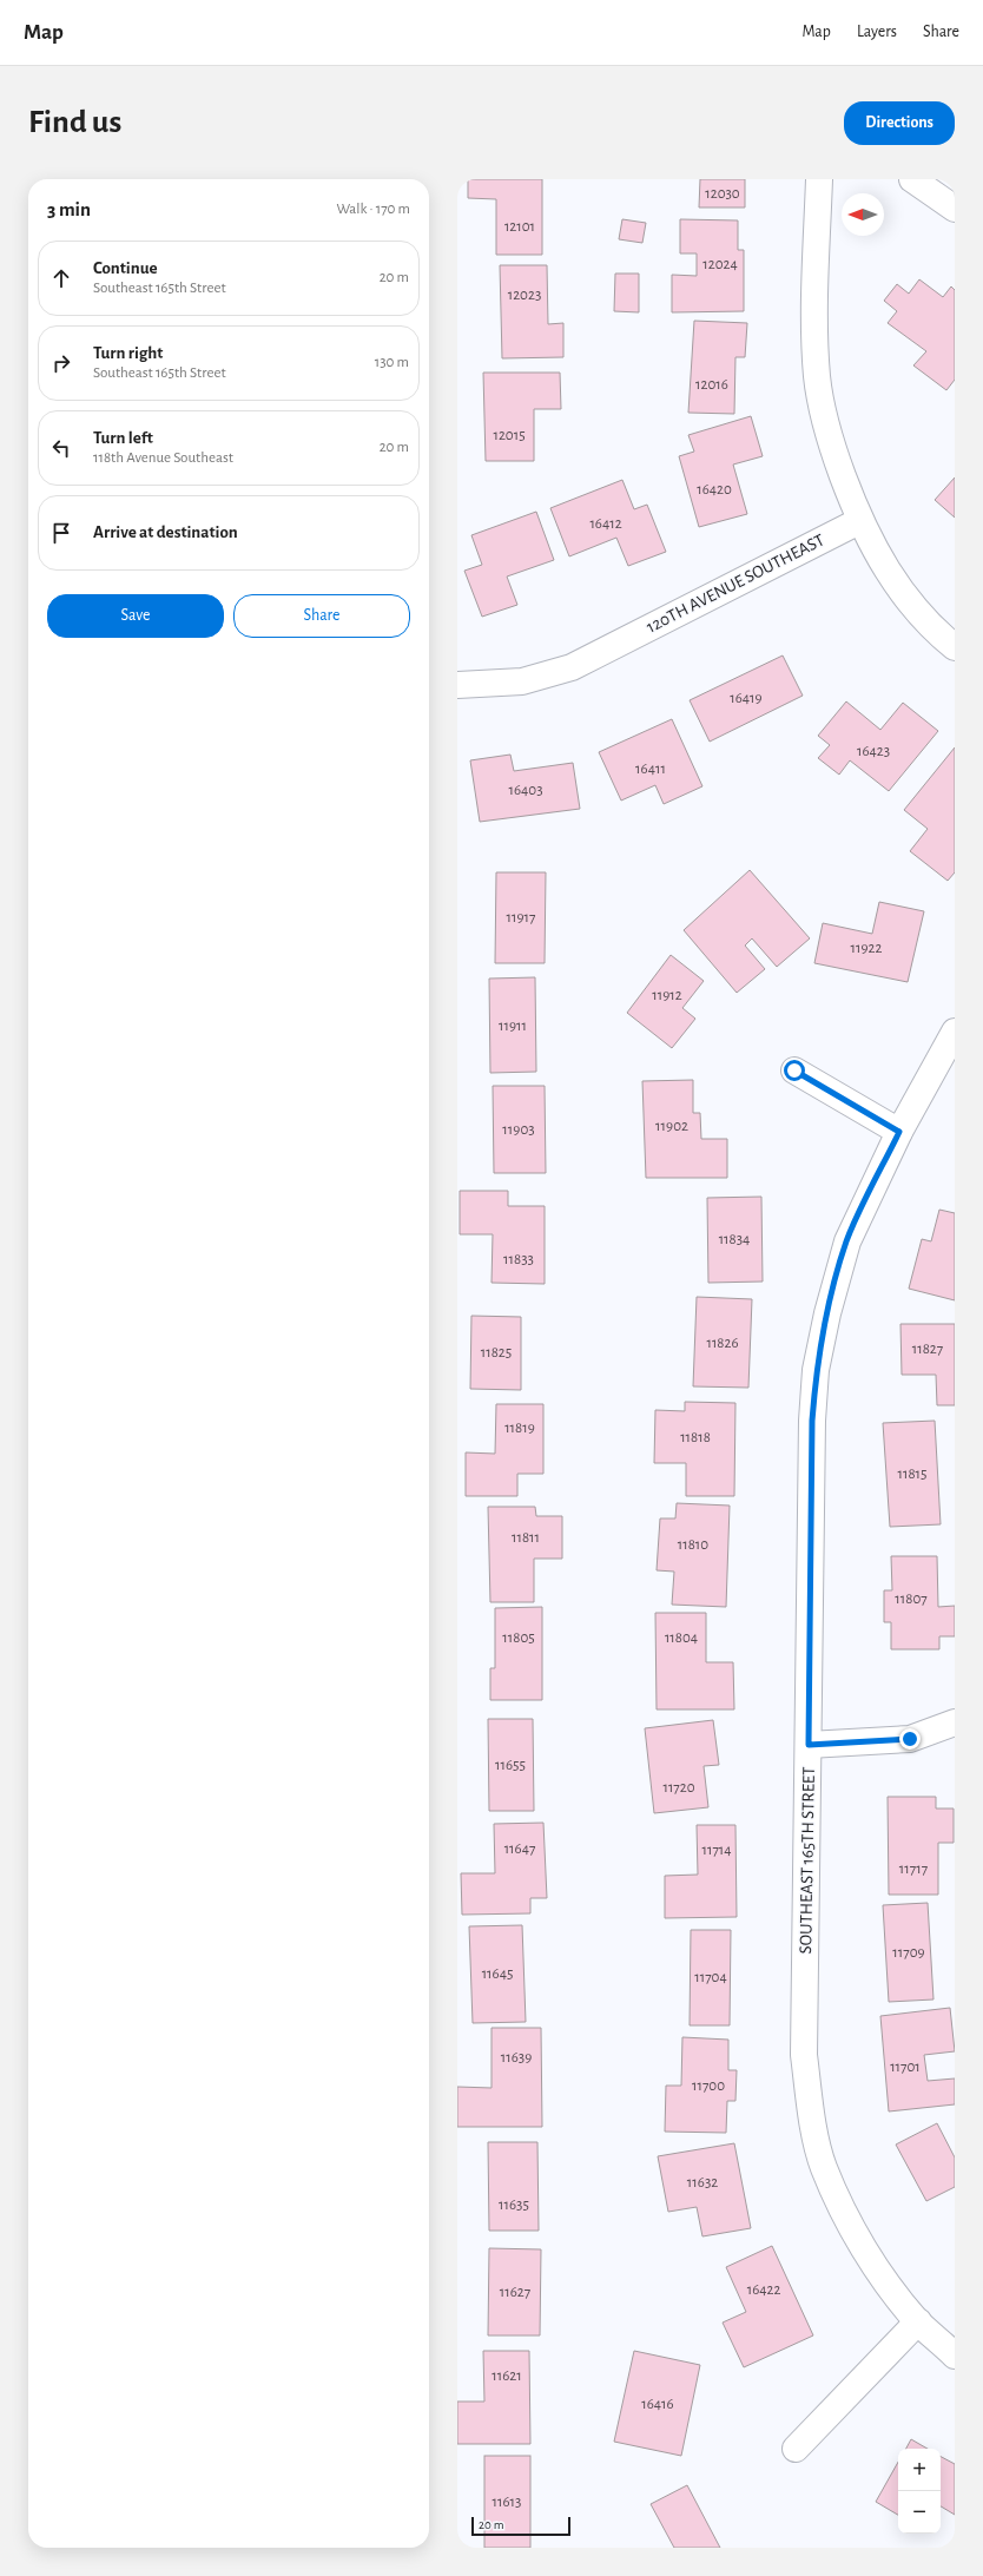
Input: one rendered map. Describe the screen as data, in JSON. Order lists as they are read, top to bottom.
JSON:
{
  "streets": {
    "street": ["120TH AVENUE SOUTHEAST", "SOUTHEAST 165TH STREET"]
  },
  "house_numbers": [
    "12030",
    "12101",
    "12024",
    "12023",
    "12016",
    "12015",
    "16420",
    "16412",
    "16419",
    "16423",
    "16411",
    "16403",
    "11917",
    "11922",
    "11912",
    "11911",
    "11902",
    "11903",
    "11834",
    "11833",
    "11826",
    "11827",
    "11825",
    "11819",
    "11818",
    "11815",
    "11811",
    "11810",
    "11807",
    "11805",
    "11804",
    "11655",
    "11720",
    "11647",
    "11714",
    "11717",
    "11709",
    "11645",
    "11704",
    "11639",
    "11701",
    "11700",
    "11632",
    "11635",
    "16422",
    "11627",
    "11621",
    "16416",
    "11613"
  ],
  "scale_bar": "20 m",
  "north": "left",
  "page": {
    "header": "Map",
    "nav": ["Map", "Layers", "Share"],
    "buttons": [
      "Directions",
      ["Save", "Share"]
    ],
    "title": "Find us",
    "heading": ["3 min", "Walk · 170 m"],
    "list": [
      ["Continue", "Southeast 165th Street", "20 m"],
      ["Turn right", "Southeast 165th Street", "130 m"],
      ["Turn left", "118th Avenue Southeast", "20 m"],
      "Arrive at destination"
    ],
    "map_buttons": ["+", "−"],
    "scale": "20 m"
  }
}
